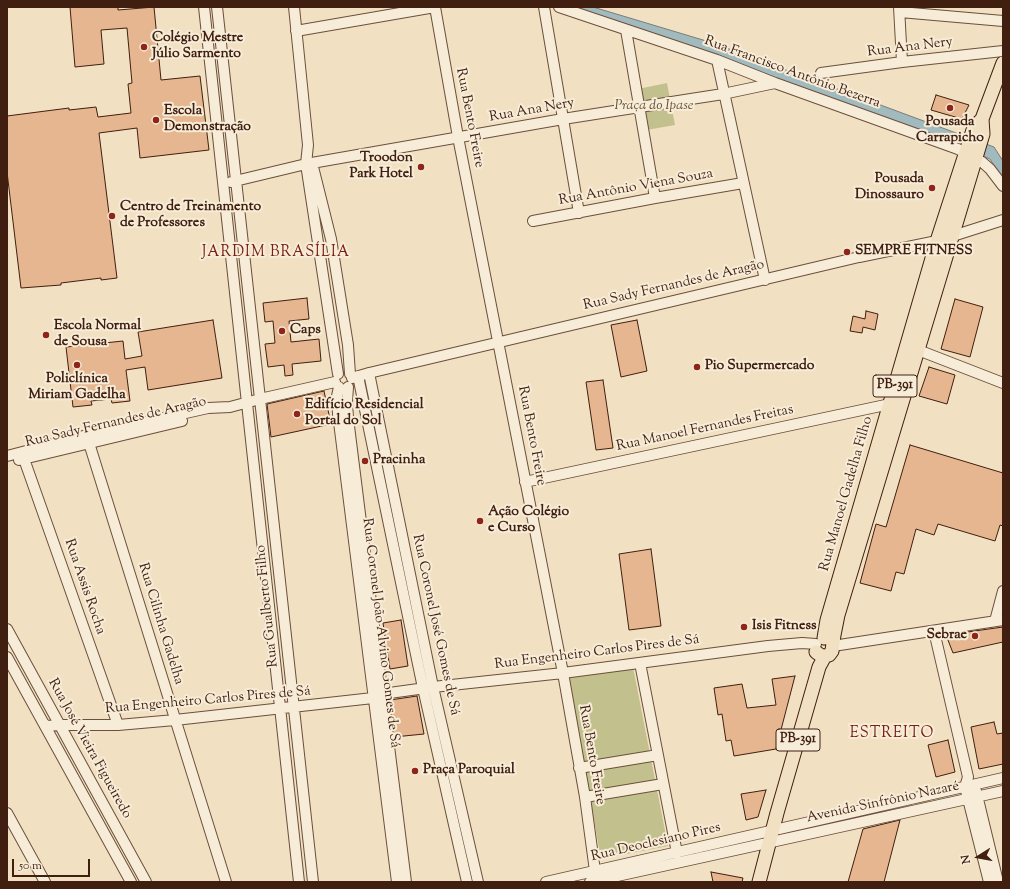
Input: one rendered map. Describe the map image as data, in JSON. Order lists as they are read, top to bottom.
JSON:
{
  "streets": {
    "main road": ["PB-391", "Rua Manoel Gadelha Filho"],
    "street": [
      "Rua Ana Nery",
      "Rua Francisco Antônio Bezerra",
      "Rua Bento Freire",
      "Rua Antônio Viena Souza",
      "Rua Sady Fernandes de Aragão",
      "Rua Manoel Fernandes Freitas",
      "Rua Assis Rocha",
      "Rua Gualberto Filho",
      "Rua Cilinha Gadelha",
      "Rua Coronel José Gomes de Sá",
      "Rua Coronel João Alvino Gomes de Sá",
      "Rua Engenheiro Carlos Pires de Sá",
      "Rua José Vieira Figueiredo",
      "Avenida Sinfrônio Nazaré",
      "Rua Deoclesiano Pires"
    ]
  },
  "crossings": [
    ["Rua Ana Nery", "Rua Francisco Antônio Bezerra"],
    ["Rua Ana Nery", "Rua Bento Freire"],
    ["Rua Ana Nery", "Rua Gualberto Filho"],
    ["Rua Francisco Antônio Bezerra", "PB-391"],
    ["Rua Francisco Antônio Bezerra", "Rua Manoel Gadelha Filho"],
    ["Rua Bento Freire", "Rua Sady Fernandes de Aragão"],
    ["Rua Bento Freire", "Rua Manoel Fernandes Freitas"],
    ["Rua Bento Freire", "Rua Engenheiro Carlos Pires de Sá"],
    ["Rua Bento Freire", "Rua Deoclesiano Pires"],
    ["Rua Sady Fernandes de Aragão", "Rua Manoel Gadelha Filho"],
    ["Rua Sady Fernandes de Aragão", "Rua Assis Rocha"],
    ["Rua Sady Fernandes de Aragão", "Rua Gualberto Filho"],
    ["Rua Sady Fernandes de Aragão", "Rua Cilinha Gadelha"],
    ["Rua Sady Fernandes de Aragão", "Rua Coronel José Gomes de Sá"],
    ["Rua Sady Fernandes de Aragão", "Rua Coronel João Alvino Gomes de Sá"],
    ["PB-391", "Rua Manoel Gadelha Filho"],
    ["PB-391", "Rua Engenheiro Carlos Pires de Sá"],
    ["PB-391", "Avenida Sinfrônio Nazaré"],
    ["PB-391", "Rua Deoclesiano Pires"],
    ["Rua Manoel Fernandes Freitas", "Rua Manoel Gadelha Filho"],
    ["Rua Manoel Gadelha Filho", "Rua Engenheiro Carlos Pires de Sá"],
    ["Rua Assis Rocha", "Rua Engenheiro Carlos Pires de Sá"],
    ["Rua Gualberto Filho", "Rua Engenheiro Carlos Pires de Sá"],
    ["Rua Cilinha Gadelha", "Rua Engenheiro Carlos Pires de Sá"],
    ["Rua Coronel José Gomes de Sá", "Rua Coronel João Alvino Gomes de Sá"],
    ["Rua Coronel José Gomes de Sá", "Rua Engenheiro Carlos Pires de Sá"],
    ["Rua Coronel João Alvino Gomes de Sá", "Rua Engenheiro Carlos Pires de Sá"],
    ["Rua Engenheiro Carlos Pires de Sá", "Rua José Vieira Figueiredo"],
    ["Avenida Sinfrônio Nazaré", "Rua Deoclesiano Pires"]
  ],
  "districts": ["JARDIM BRASÍLIA", "ESTREITO"],
  "parks": ["Praça do Ipase"],
  "places": [
    "Colégio Mestre Júlio Sarmento",
    "Pousada Carrapicho",
    "Escola Demonstração",
    "Troodon Park Hotel",
    "Pousada Dinossauro",
    "Centro de Treinamento de Professores",
    "SEMPRE FITNESS",
    "Caps",
    "Escola Normal de Sousa",
    "Policlínica Miriam Gadelha",
    "Pio Supermercado",
    "Edifício Residencial Portal do Sol",
    "Pracinha",
    "Ação Colégio e Curso",
    "Isis Fitness",
    "Sebrae",
    "Praça Paroquial"
  ],
  "scale_bar": "50 m",
  "north": "left"
}
